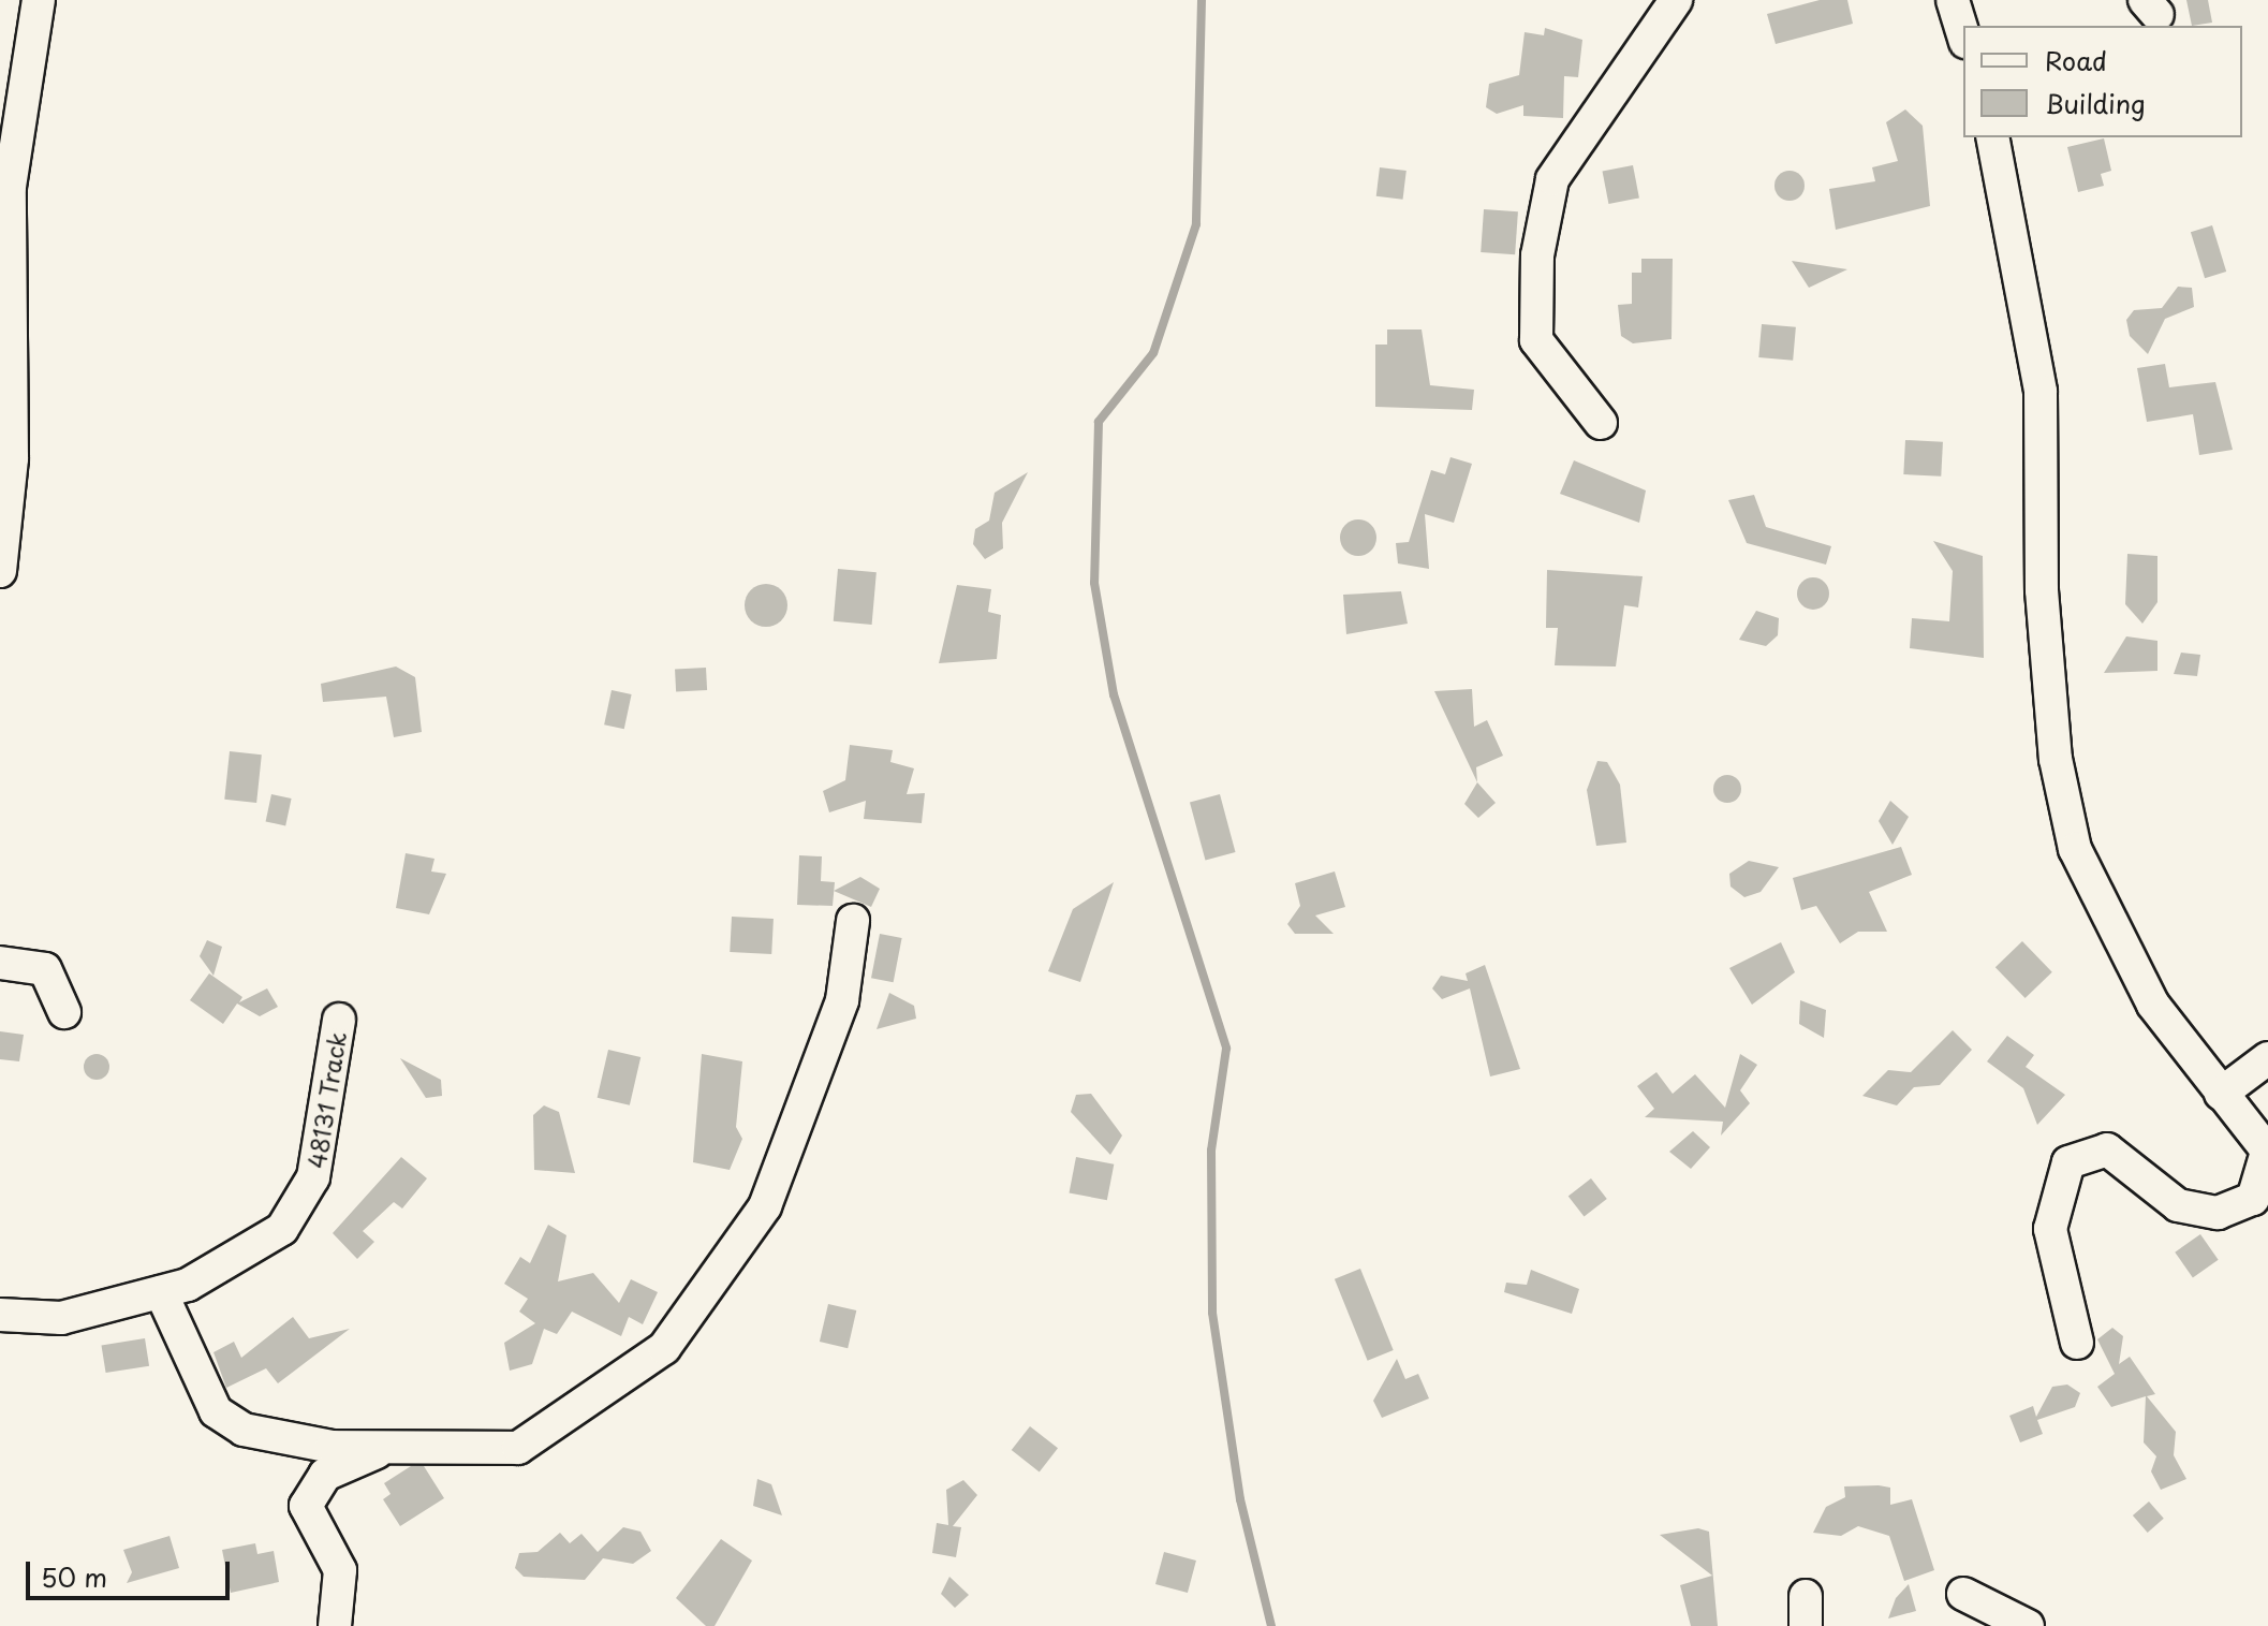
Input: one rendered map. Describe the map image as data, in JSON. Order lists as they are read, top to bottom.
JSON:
{
  "streets": {
    "street": ["48131 Track"]
  },
  "legend": ["Road", "Building"],
  "scale_bar": "50 m"
}
